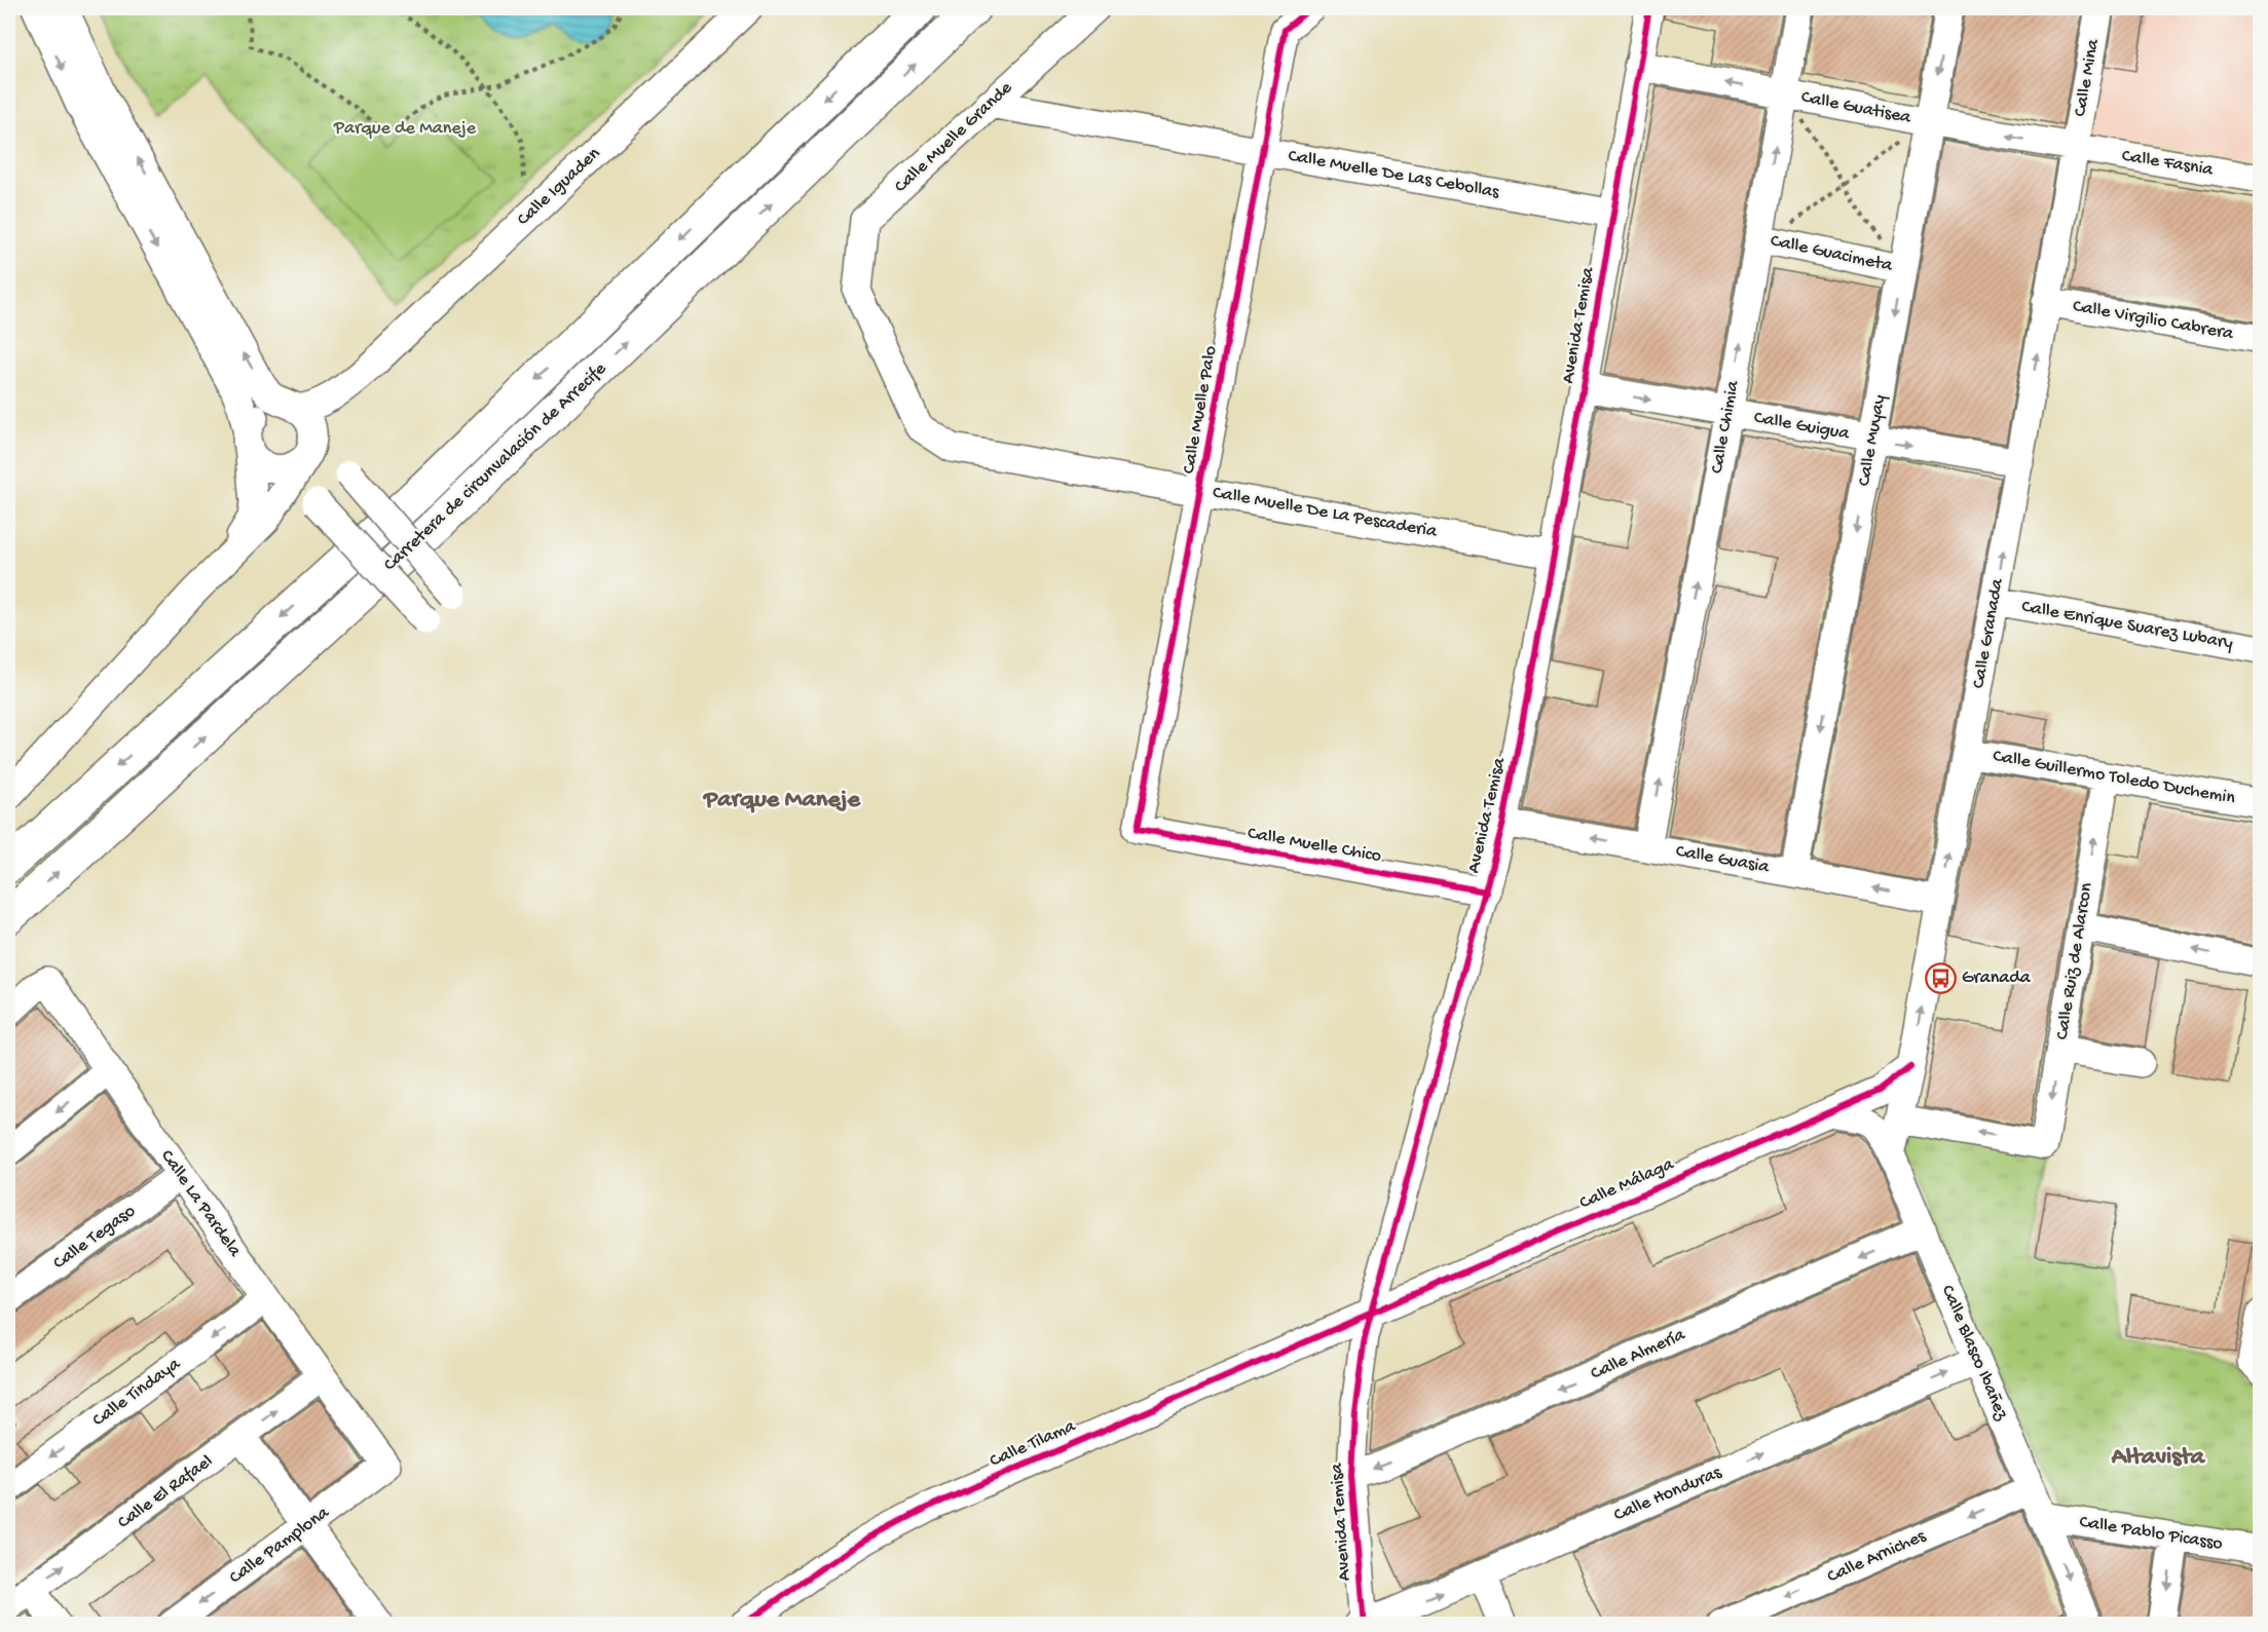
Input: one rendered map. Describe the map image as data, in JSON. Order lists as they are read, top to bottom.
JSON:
{
  "streets": {
    "highway": ["Carretera de circunvalación de Arrecife"],
    "street": [
      "Calle Mina",
      "Calle Guatisea",
      "Calle Muelle Grande",
      "Calle Fasnia",
      "Calle Muelle De Las Cebollas",
      "Calle Iguaden",
      "Calle Guacimeta",
      "Calle Virgilio Cabrera",
      "Avenida Temisa",
      "Calle Muelle Palo",
      "Calle Guigua",
      "Calle Chimia",
      "Calle Muyay",
      "Calle Muelle De La Pescaderia",
      "Calle Enrique Suarez Lubary",
      "Calle Granada",
      "Calle Guillermo Toledo Duchemin",
      "Calle Muelle Chico",
      "Calle Guasia",
      "Calle Ruiz de Alarcon",
      "Calle Málaga",
      "Calle La Pardela",
      "Calle Tegaso",
      "Calle Blasco Ibañez",
      "Calle Almería",
      "Calle Tindaya",
      "Calle Tilama",
      "Calle El Rafael",
      "Calle Honduras",
      "Calle Pablo Picasso",
      "Calle Pamplona",
      "Calle Arniches"
    ]
  },
  "crossings": [
    ["Calle Mina", "Calle Guatisea"],
    ["Calle Mina", "Calle Fasnia"],
    ["Calle Mina", "Calle Granada"],
    ["Calle Guatisea", "Calle Fasnia"],
    ["Calle Guatisea", "Avenida Temisa"],
    ["Calle Guatisea", "Calle Chimia"],
    ["Calle Guatisea", "Calle Muyay"],
    ["Calle Guatisea", "Calle Granada"],
    ["Calle Muelle Grande", "Calle Muelle De Las Cebollas"],
    ["Calle Muelle Grande", "Calle Muelle De La Pescaderia"],
    ["Calle Fasnia", "Calle Granada"],
    ["Calle Muelle De Las Cebollas", "Avenida Temisa"],
    ["Calle Muelle De Las Cebollas", "Calle Muelle Palo"],
    ["Calle Guacimeta", "Calle Chimia"],
    ["Calle Guacimeta", "Calle Muyay"],
    ["Calle Virgilio Cabrera", "Calle Granada"],
    ["Avenida Temisa", "Calle Guigua"],
    ["Avenida Temisa", "Calle Muelle De La Pescaderia"],
    ["Avenida Temisa", "Calle Muelle Chico"],
    ["Avenida Temisa", "Calle Guasia"],
    ["Avenida Temisa", "Calle Málaga"],
    ["Avenida Temisa", "Calle Almería"],
    ["Avenida Temisa", "Calle Tilama"],
    ["Avenida Temisa", "Calle Honduras"],
    ["Calle Muelle Palo", "Calle Muelle De La Pescaderia"],
    ["Calle Muelle Palo", "Calle Muelle Chico"],
    ["Calle Guigua", "Calle Chimia"],
    ["Calle Guigua", "Calle Muyay"],
    ["Calle Guigua", "Calle Granada"],
    ["Calle Chimia", "Calle Guasia"],
    ["Calle Muyay", "Calle Guasia"],
    ["Calle Enrique Suarez Lubary", "Calle Granada"],
    ["Calle Granada", "Calle Guillermo Toledo Duchemin"],
    ["Calle Granada", "Calle Guasia"],
    ["Calle Granada", "Calle Ruiz de Alarcon"],
    ["Calle Granada", "Calle Málaga"],
    ["Calle Granada", "Calle Blasco Ibañez"],
    ["Calle Guillermo Toledo Duchemin", "Calle Ruiz de Alarcon"],
    ["Calle Málaga", "Calle Blasco Ibañez"],
    ["Calle Málaga", "Calle Tilama"],
    ["Calle La Pardela", "Calle Tegaso"],
    ["Calle La Pardela", "Calle Tindaya"],
    ["Calle La Pardela", "Calle El Rafael"],
    ["Calle La Pardela", "Calle Pamplona"],
    ["Calle Blasco Ibañez", "Calle Almería"],
    ["Calle Blasco Ibañez", "Calle Honduras"],
    ["Calle Blasco Ibañez", "Calle Pablo Picasso"],
    ["Calle Blasco Ibañez", "Calle Arniches"]
  ],
  "one_way": [
    "Calle Guatisea",
    "Calle Guigua",
    "Calle Chimia",
    "Calle Muyay",
    "Calle Granada",
    "Calle Guasia",
    "Calle Almería",
    "Calle Tindaya",
    "Calle El Rafael",
    "Calle Honduras",
    "Calle Pamplona",
    "Calle Arniches"
  ],
  "districts": ["Parque Maneje", "Altavista"],
  "parks": ["Parque de Maneje"],
  "places": {
    "bus stop": ["Granada"]
  }
}
